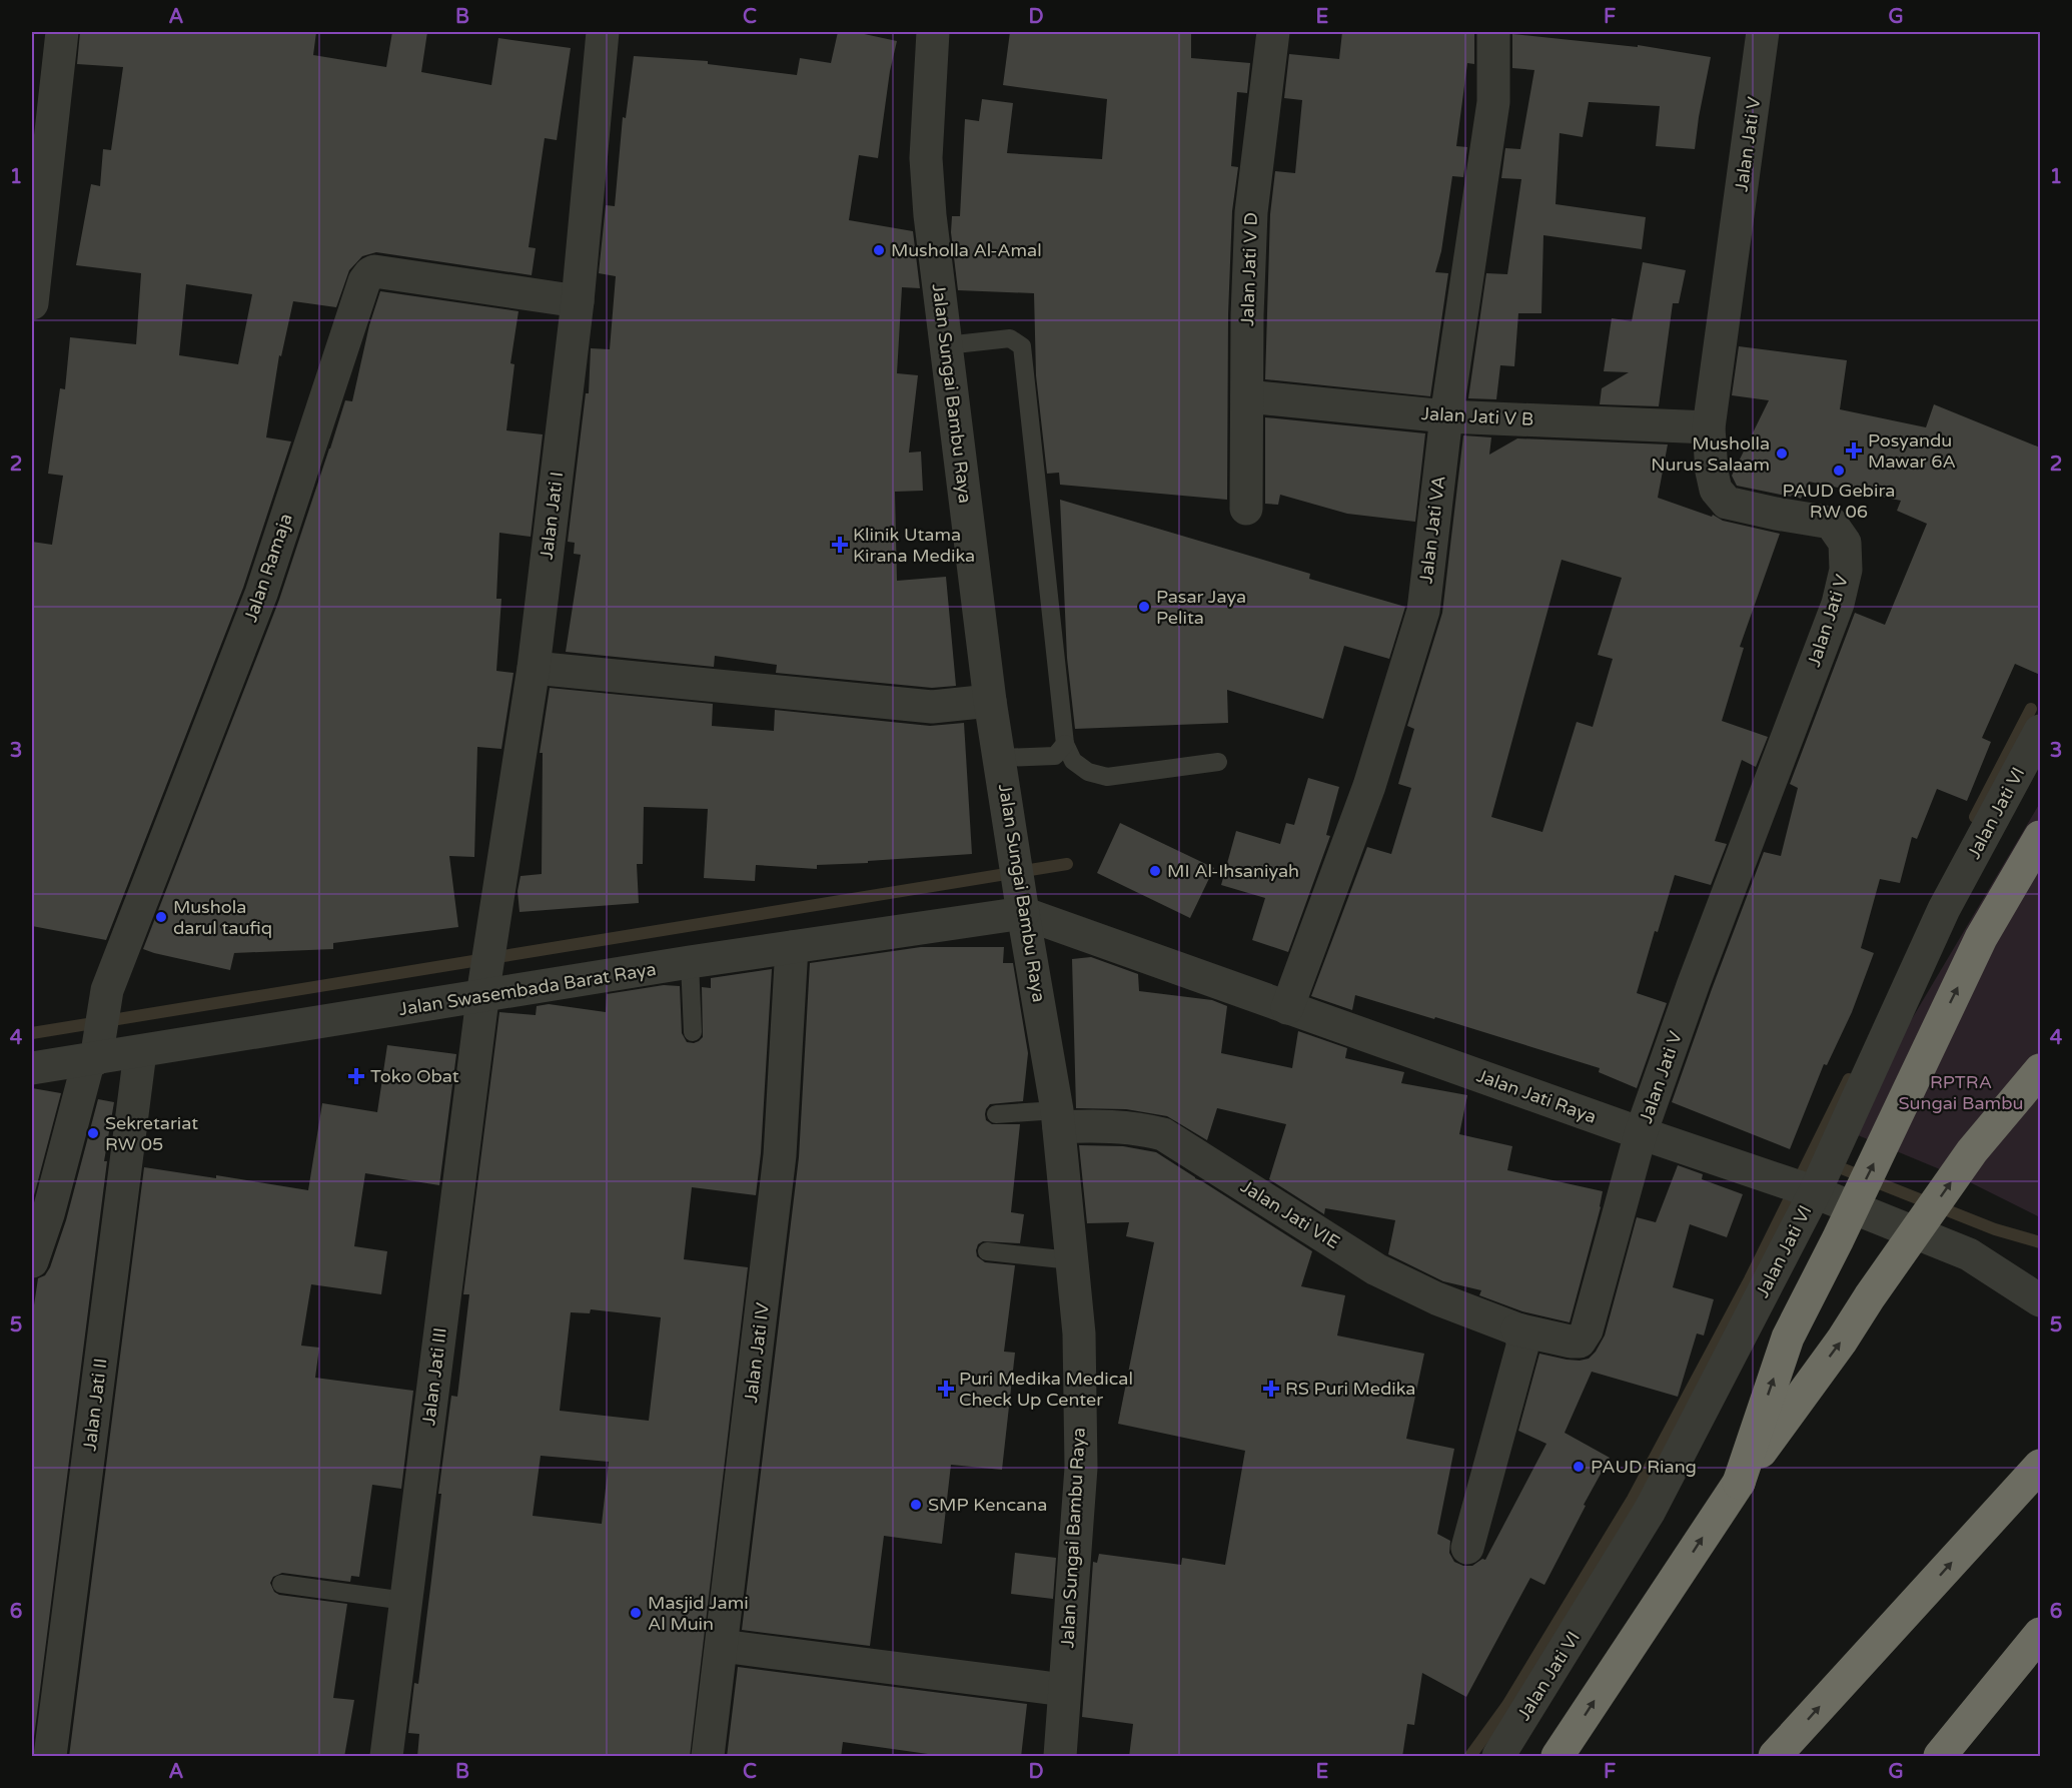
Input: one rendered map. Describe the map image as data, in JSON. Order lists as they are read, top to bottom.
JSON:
{
  "streets": {
    "street": [
      "Jalan Jati V",
      "Jalan Jati V D",
      "Jalan Sungai Bambu Raya",
      "Jalan Jati V B",
      "Jalan Jati I",
      "Jalan Jati VA",
      "Jalan Ramaja",
      "Jalan Jati VI",
      "Jalan Swasembada Barat Raya",
      "Jalan Jati Raya",
      "Jalan Jati VIE",
      "Jalan Jati IV",
      "Jalan Jati III",
      "Jalan Jati II"
    ]
  },
  "crossings": [
    ["Jalan Jati V", "Jalan Jati V B"],
    ["Jalan Jati V", "Jalan Jati Raya"],
    ["Jalan Jati V", "Jalan Jati VIE"],
    ["Jalan Jati V D", "Jalan Jati V B"],
    ["Jalan Sungai Bambu Raya", "Jalan Swasembada Barat Raya"],
    ["Jalan Sungai Bambu Raya", "Jalan Jati Raya"],
    ["Jalan Sungai Bambu Raya", "Jalan Jati VIE"],
    ["Jalan Jati V B", "Jalan Jati VA"],
    ["Jalan Jati I", "Jalan Ramaja"],
    ["Jalan Jati I", "Jalan Swasembada Barat Raya"],
    ["Jalan Jati I", "Jalan Jati III"],
    ["Jalan Jati VA", "Jalan Jati Raya"],
    ["Jalan Ramaja", "Jalan Swasembada Barat Raya"],
    ["Jalan Jati VI", "Jalan Jati Raya"],
    ["Jalan Swasembada Barat Raya", "Jalan Jati Raya"],
    ["Jalan Swasembada Barat Raya", "Jalan Jati IV"],
    ["Jalan Swasembada Barat Raya", "Jalan Jati III"],
    ["Jalan Swasembada Barat Raya", "Jalan Jati II"],
    ["Jalan Jati Raya", "Jalan Jati VIE"]
  ],
  "parks": ["RPTRA Sungai Bambu"],
  "places": {
    "other": [
      "Musholla Al-Amal",
      "Musholla Nurus Salaam",
      "PAUD Gebira RW 06",
      "Pasar Jaya Pelita",
      "MI Al-Ihsaniyah",
      "Mushola darul taufiq",
      "Sekretariat RW 05",
      "PAUD Riang",
      "SMP Kencana",
      "Masjid Jami Al Muin"
    ],
    "health": [
      "Posyandu Mawar 6A",
      "Klinik Utama Kirana Medika",
      "Toko Obat",
      "Puri Medika Medical Check Up Center",
      "RS Puri Medika"
    ]
  },
  "grid": {
    "columns": [
      "A",
      "B",
      "C",
      "D",
      "E",
      "F",
      "G"
    ],
    "rows": [
      "1",
      "2",
      "3",
      "4",
      "5",
      "6"
    ]
  }
}
